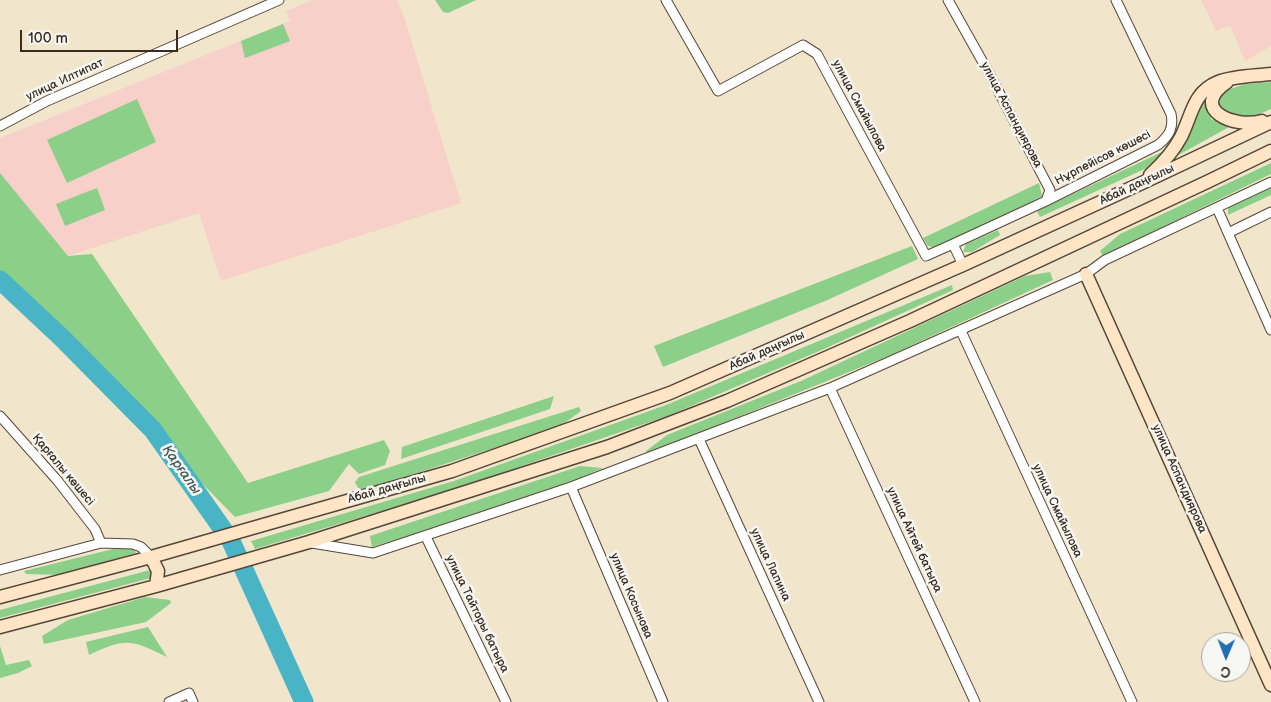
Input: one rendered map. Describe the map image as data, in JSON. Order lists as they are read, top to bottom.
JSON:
{
  "streets": {
    "main road": ["улица Аспандиярова", "Абай даңғылы"],
    "street": [
      "улица Илтипат",
      "улица Смайылова",
      "Нұрпейісов көшесі",
      "Қарғалы көшесі",
      "улица Айтей батыра",
      "улица Лапина",
      "улица Косынова",
      "улица Тайторы батыра"
    ]
  },
  "crossings": [
    ["улица Аспандиярова", "Нұрпейісов көшесі"]
  ],
  "water": ["Қарғалы"],
  "scale_bar": "100 m",
  "north": "bottom"
}
